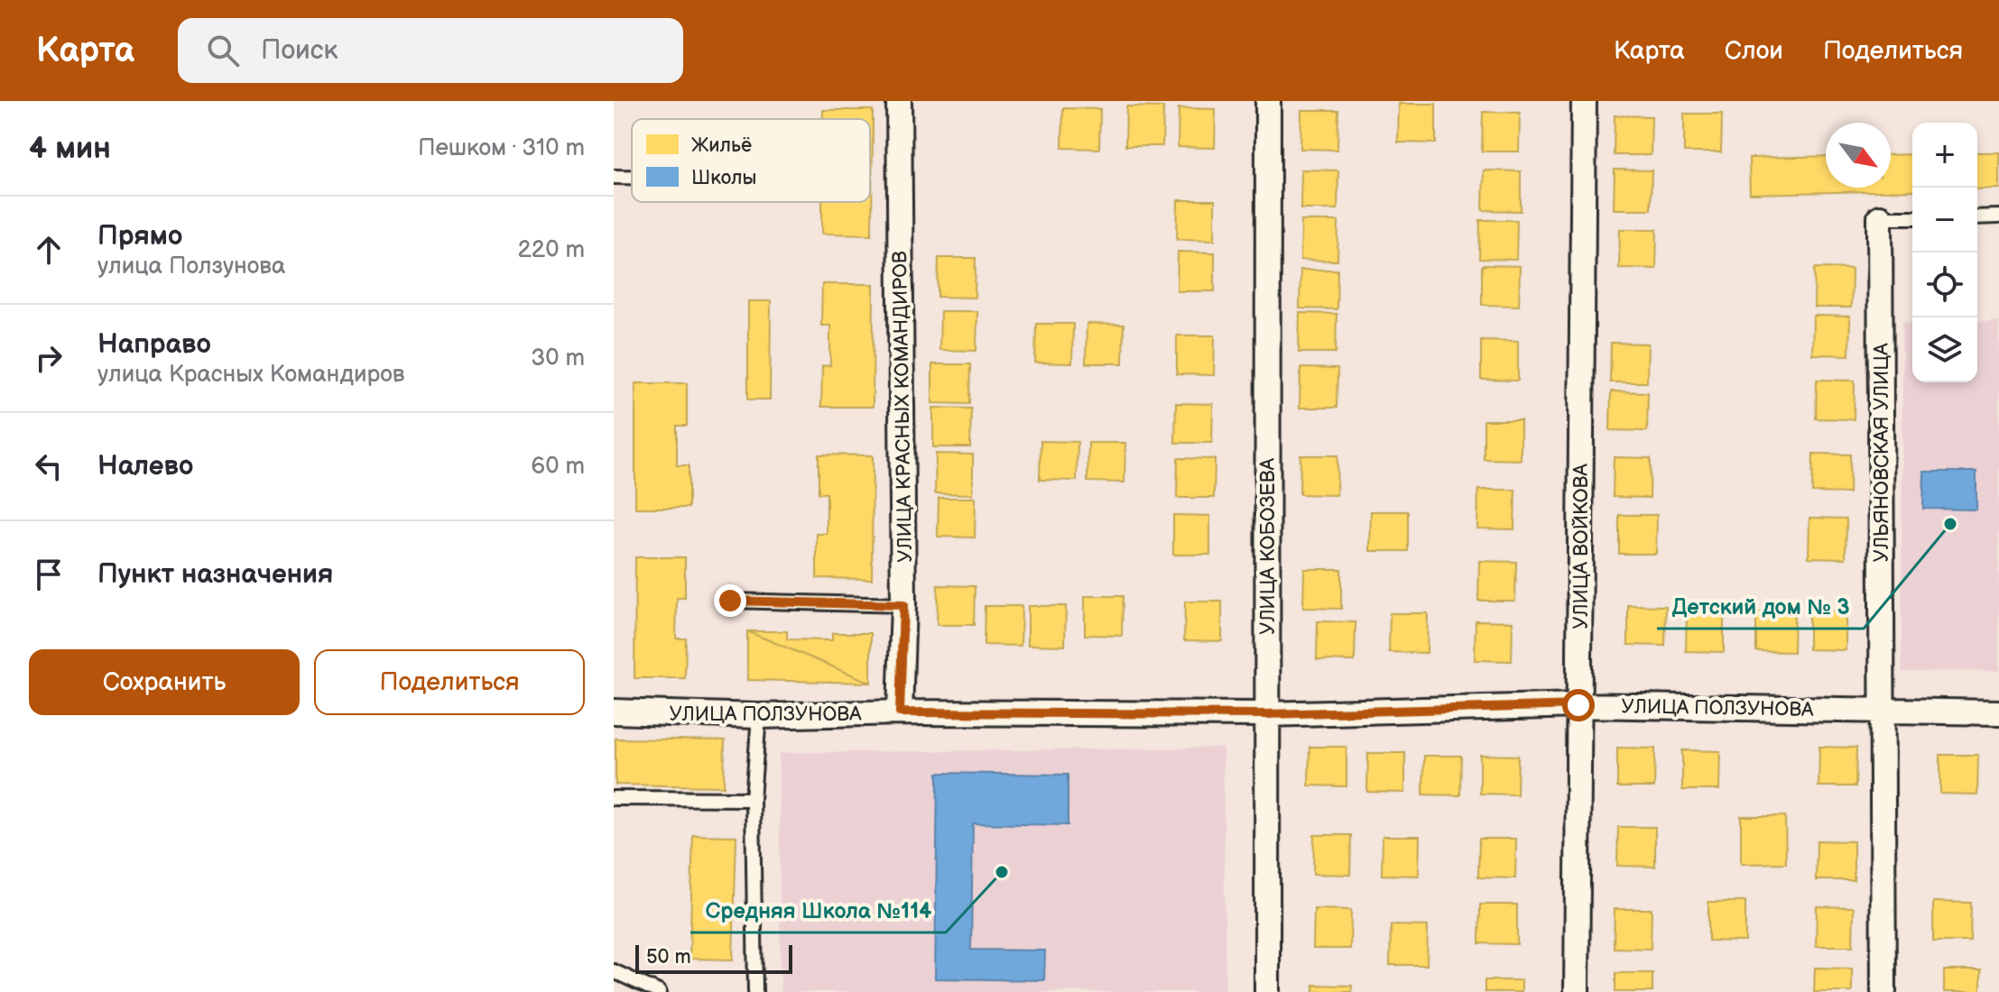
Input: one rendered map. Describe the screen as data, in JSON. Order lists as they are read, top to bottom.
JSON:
{
  "streets": {
    "street": [
      "УЛИЦА КРАСНЫХ КОМАНДИРОВ",
      "УЛЬЯНОВСКАЯ УЛИЦА",
      "УЛИЦА КОБОЗЕВА",
      "УЛИЦА ВОЙКОВА",
      "УЛИЦА ПОЛЗУНОВА"
    ]
  },
  "crossings": [
    ["УЛИЦА КРАСНЫХ КОМАНДИРОВ", "УЛИЦА ПОЛЗУНОВА"],
    ["УЛЬЯНОВСКАЯ УЛИЦА", "УЛИЦА ПОЛЗУНОВА"],
    ["УЛИЦА КОБОЗЕВА", "УЛИЦА ПОЛЗУНОВА"],
    ["УЛИЦА ВОЙКОВА", "УЛИЦА ПОЛЗУНОВА"]
  ],
  "places": ["Детский дом № 3", "Средняя Школа №114"],
  "legend": ["Жильё", "Школы"],
  "scale_bar": "50 m",
  "north": "bottom right",
  "page": {
    "header": "Карта",
    "search": "Поиск",
    "nav": ["Карта", "Слои", "Поделиться"],
    "heading": ["4 мин", "Пешком · 310 m"],
    "map_buttons": ["+", "−"],
    "list": [
      ["Прямо", "улица Ползунова", "220 m"],
      ["Направо", "улица Красных Командиров", "30 m"],
      ["Налево", "60 m"],
      "Пункт назначения"
    ],
    "buttons": ["Сохранить", "Поделиться"],
    "scale": "50 m"
  }
}
